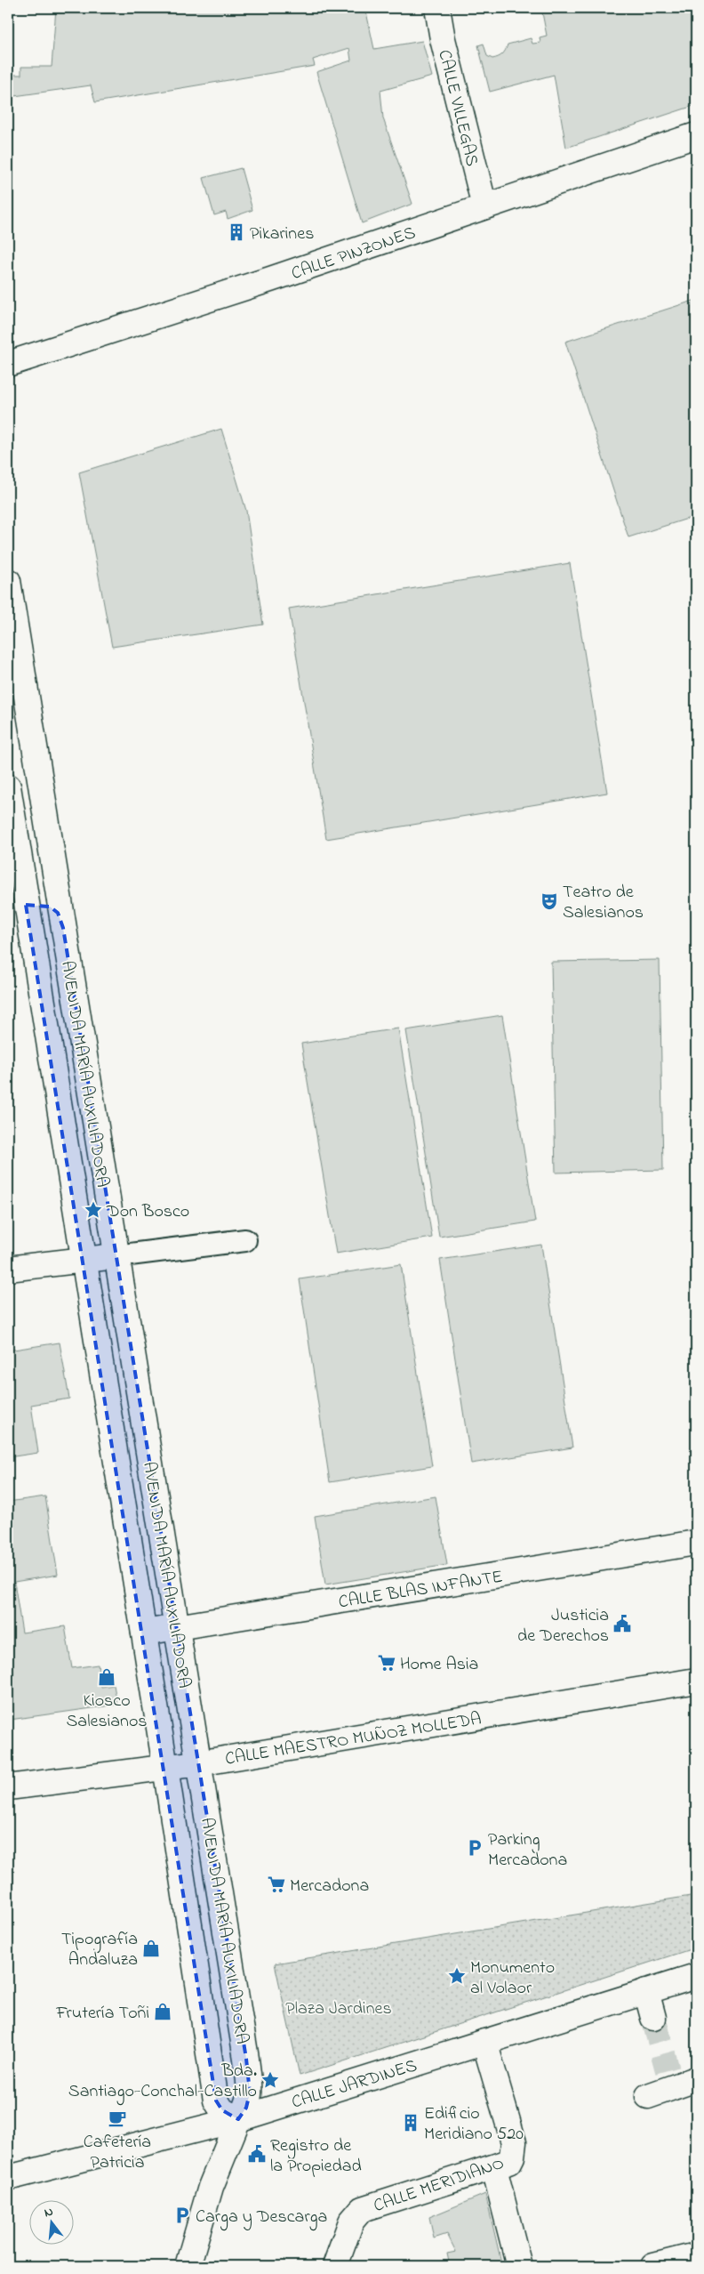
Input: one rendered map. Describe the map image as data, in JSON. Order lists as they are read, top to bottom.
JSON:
{
  "streets": {
    "street": [
      "CALLE VILLEGAS",
      "CALLE PINZONES",
      "AVENIDA MARÍA AUXILIADORA",
      "CALLE BLAS INFANTE",
      "CALLE MAESTRO MUÑOZ MOLLEDA",
      "CALLE JARDINES",
      "CALLE MERIDIANO"
    ]
  },
  "crossings": [
    ["CALLE VILLEGAS", "CALLE PINZONES"],
    ["AVENIDA MARÍA AUXILIADORA", "CALLE BLAS INFANTE"],
    ["AVENIDA MARÍA AUXILIADORA", "CALLE MAESTRO MUÑOZ MOLLEDA"],
    ["AVENIDA MARÍA AUXILIADORA", "CALLE JARDINES"],
    ["CALLE JARDINES", "CALLE MERIDIANO"]
  ],
  "parks": ["Plaza Jardines"],
  "places": {
    "building": ["Pikarines", "Edificio Meridiano 520"],
    "theatre": ["Teatro de Salesianos"],
    "place": ["Don Bosco", "Monumento al Volaor", "Bda. Santiago-Conchal-Castillo"],
    "public building": ["Justicia de Derechos", "Registro de la Propiedad"],
    "supermarket": ["Home Asia", "Mercadona"],
    "shop": ["Kiosco Salesianos", "Tipografía Andaluza", "Frutería Toñi"],
    "parking": ["Parking Mercadona", "Carga y Descarga"],
    "cafe": ["Cafetería Patricia"]
  },
  "north": "top"
}
